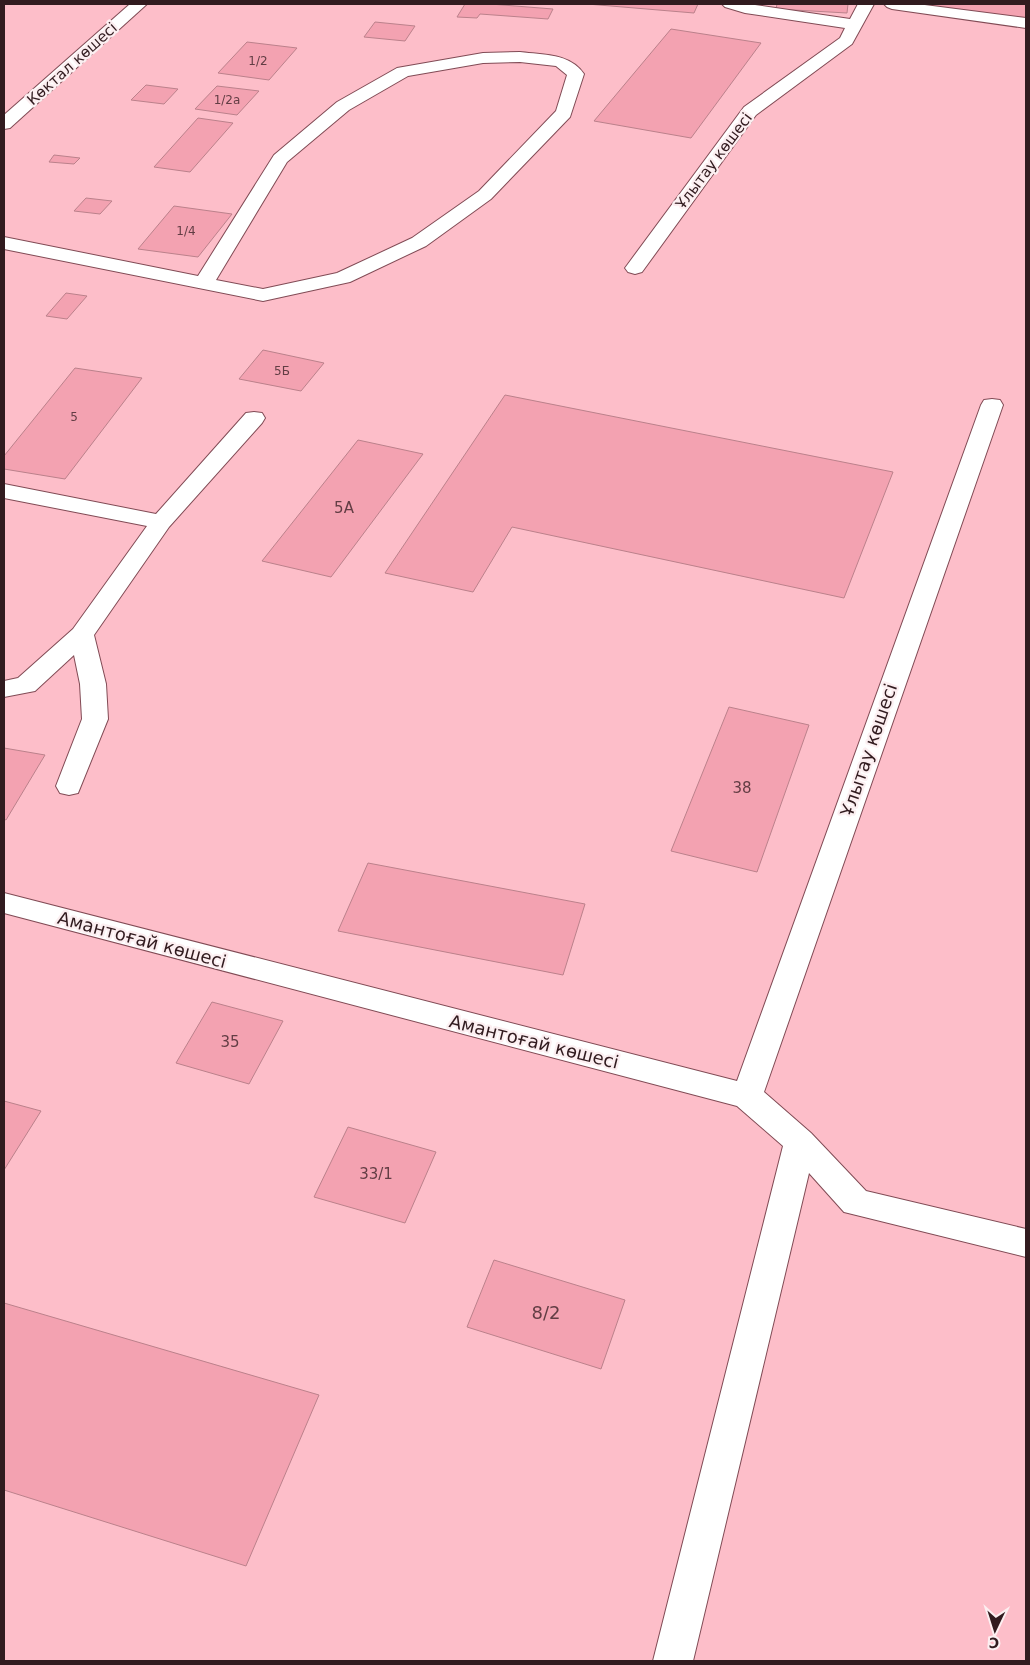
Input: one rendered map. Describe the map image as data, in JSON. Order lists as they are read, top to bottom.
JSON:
{
  "streets": {
    "street": ["Көктал көшесі", "Ұлытау көшесі", "Амантоғай көшесі"]
  },
  "crossings": [
    ["Ұлытау көшесі", "Амантоғай көшесі"]
  ],
  "house_numbers": [
    "1/2",
    "1/2а",
    "1/4",
    "5Б",
    "5",
    "5А",
    "38",
    "35",
    "33/1",
    "8/2"
  ],
  "north": "bottom"
}
